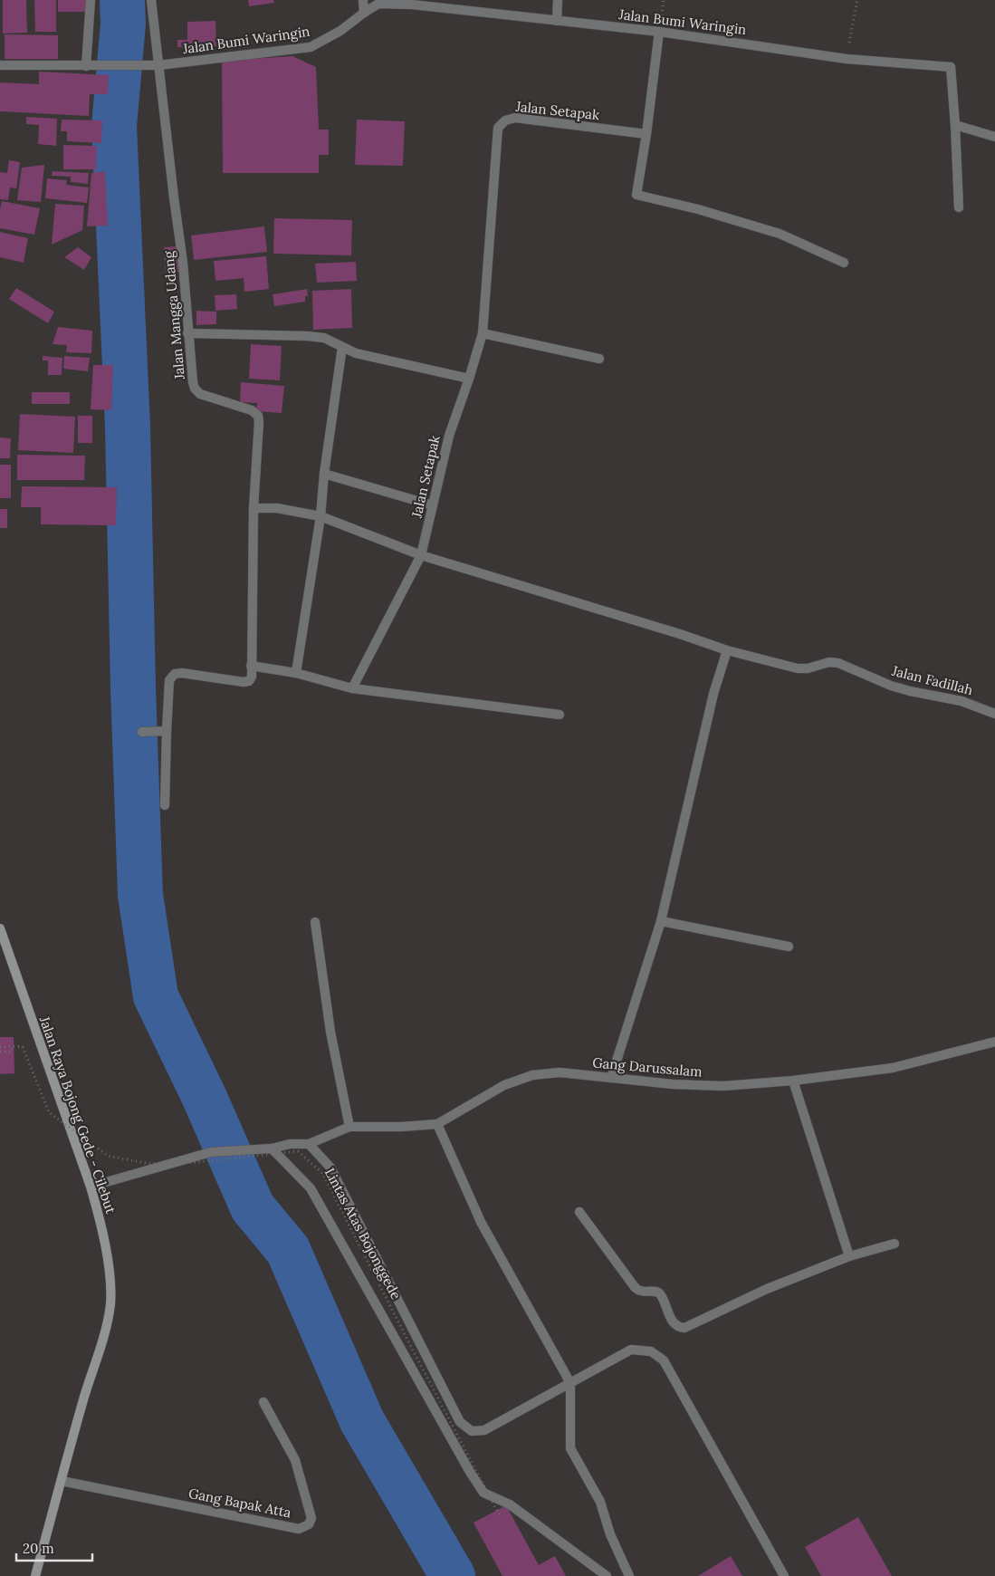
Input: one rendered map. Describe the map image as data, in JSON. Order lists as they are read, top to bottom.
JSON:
{
  "streets": {
    "main road": ["Jalan Raya Bojong Gede - Cilebut"],
    "street": [
      "Jalan Bumi Waringin",
      "Jalan Setapak",
      "Jalan Mangga Udang",
      "Jalan Fadillah",
      "Gang Darussalam",
      "Gang Bapak Atta"
    ],
    "path": ["Lintas Atas Bojonggede"]
  },
  "crossings": [
    ["Jalan Bumi Waringin", "Jalan Mangga Udang"],
    ["Jalan Raya Bojong Gede - Cilebut", "Gang Bapak Atta"]
  ],
  "scale_bar": "20 m"
}
